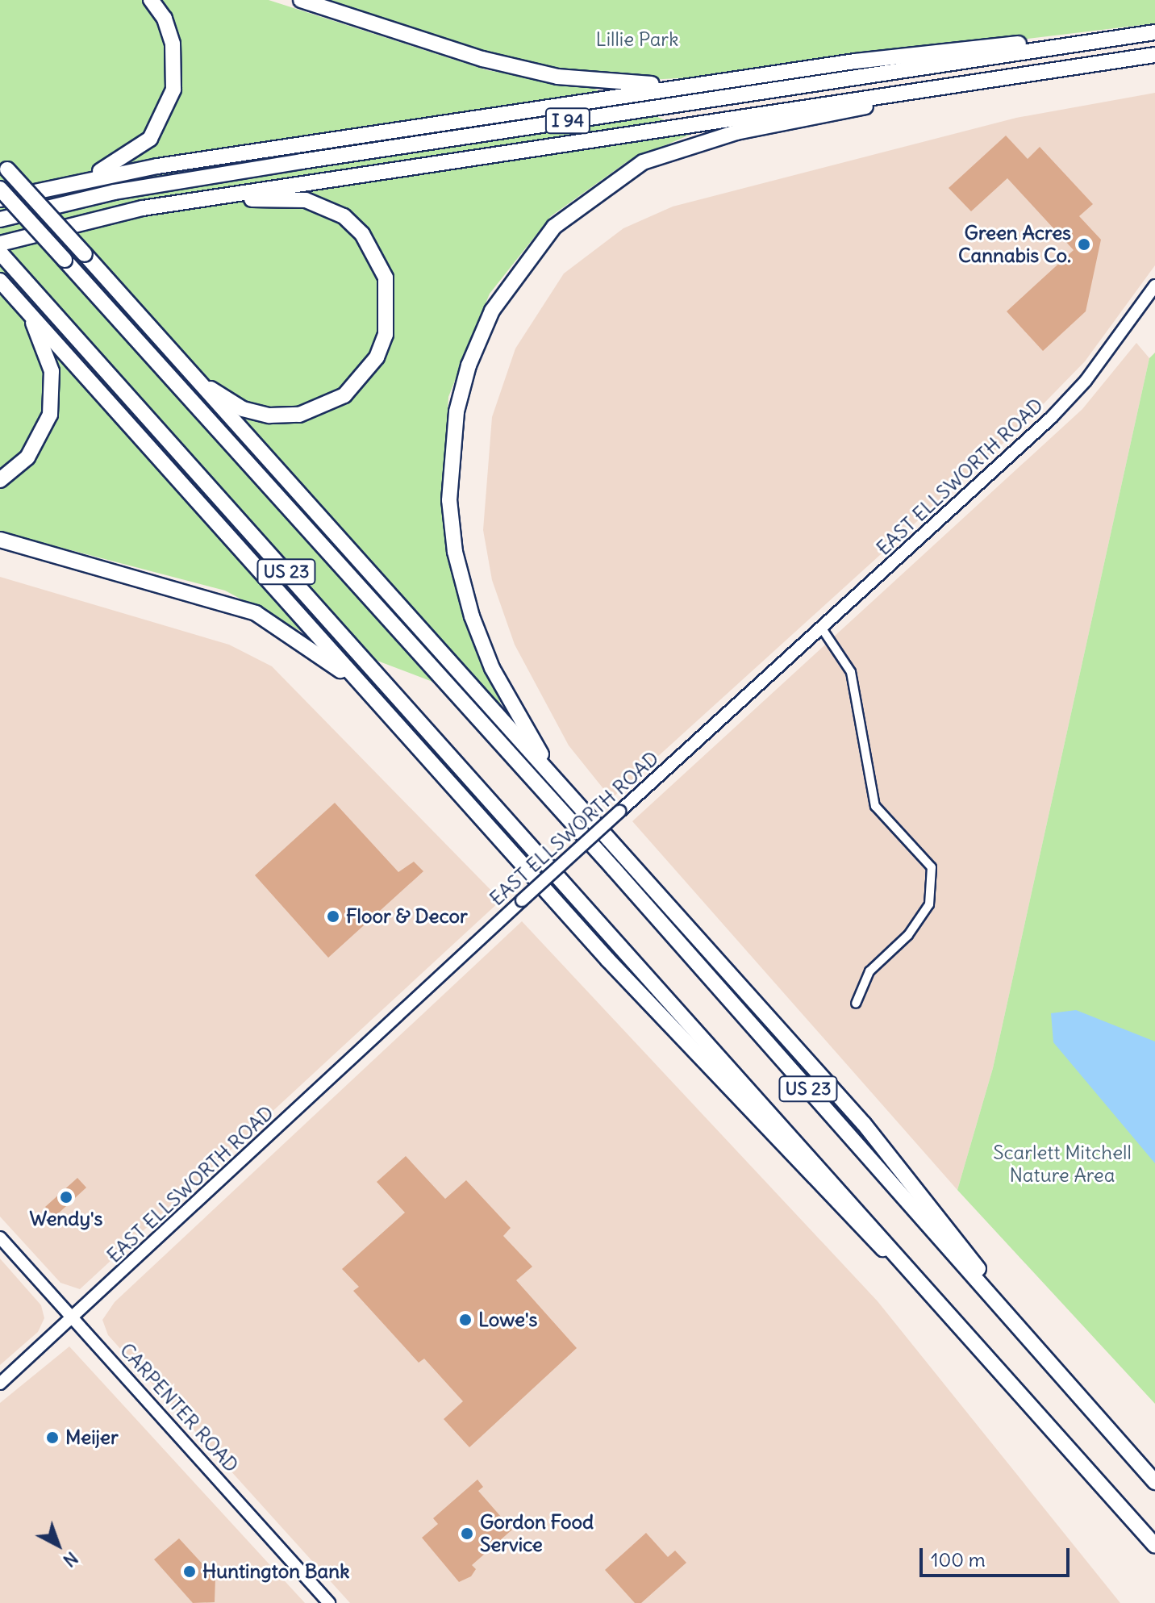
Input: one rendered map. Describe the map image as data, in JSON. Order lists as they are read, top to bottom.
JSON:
{
  "streets": {
    "highway": ["I 94", "US 23"],
    "main road": ["EAST ELLSWORTH ROAD", "CARPENTER ROAD"]
  },
  "crossings": [
    ["EAST ELLSWORTH ROAD", "CARPENTER ROAD"]
  ],
  "parks": ["Lillie Park", "Scarlett Mitchell Nature Area"],
  "places": [
    "Green Acres Cannabis Co.",
    "Floor & Decor",
    "Wendy's",
    "Lowe's",
    "Meijer",
    "Gordon Food Service",
    "Huntington Bank"
  ],
  "scale_bar": "100 m",
  "north": "bottom right"
}
